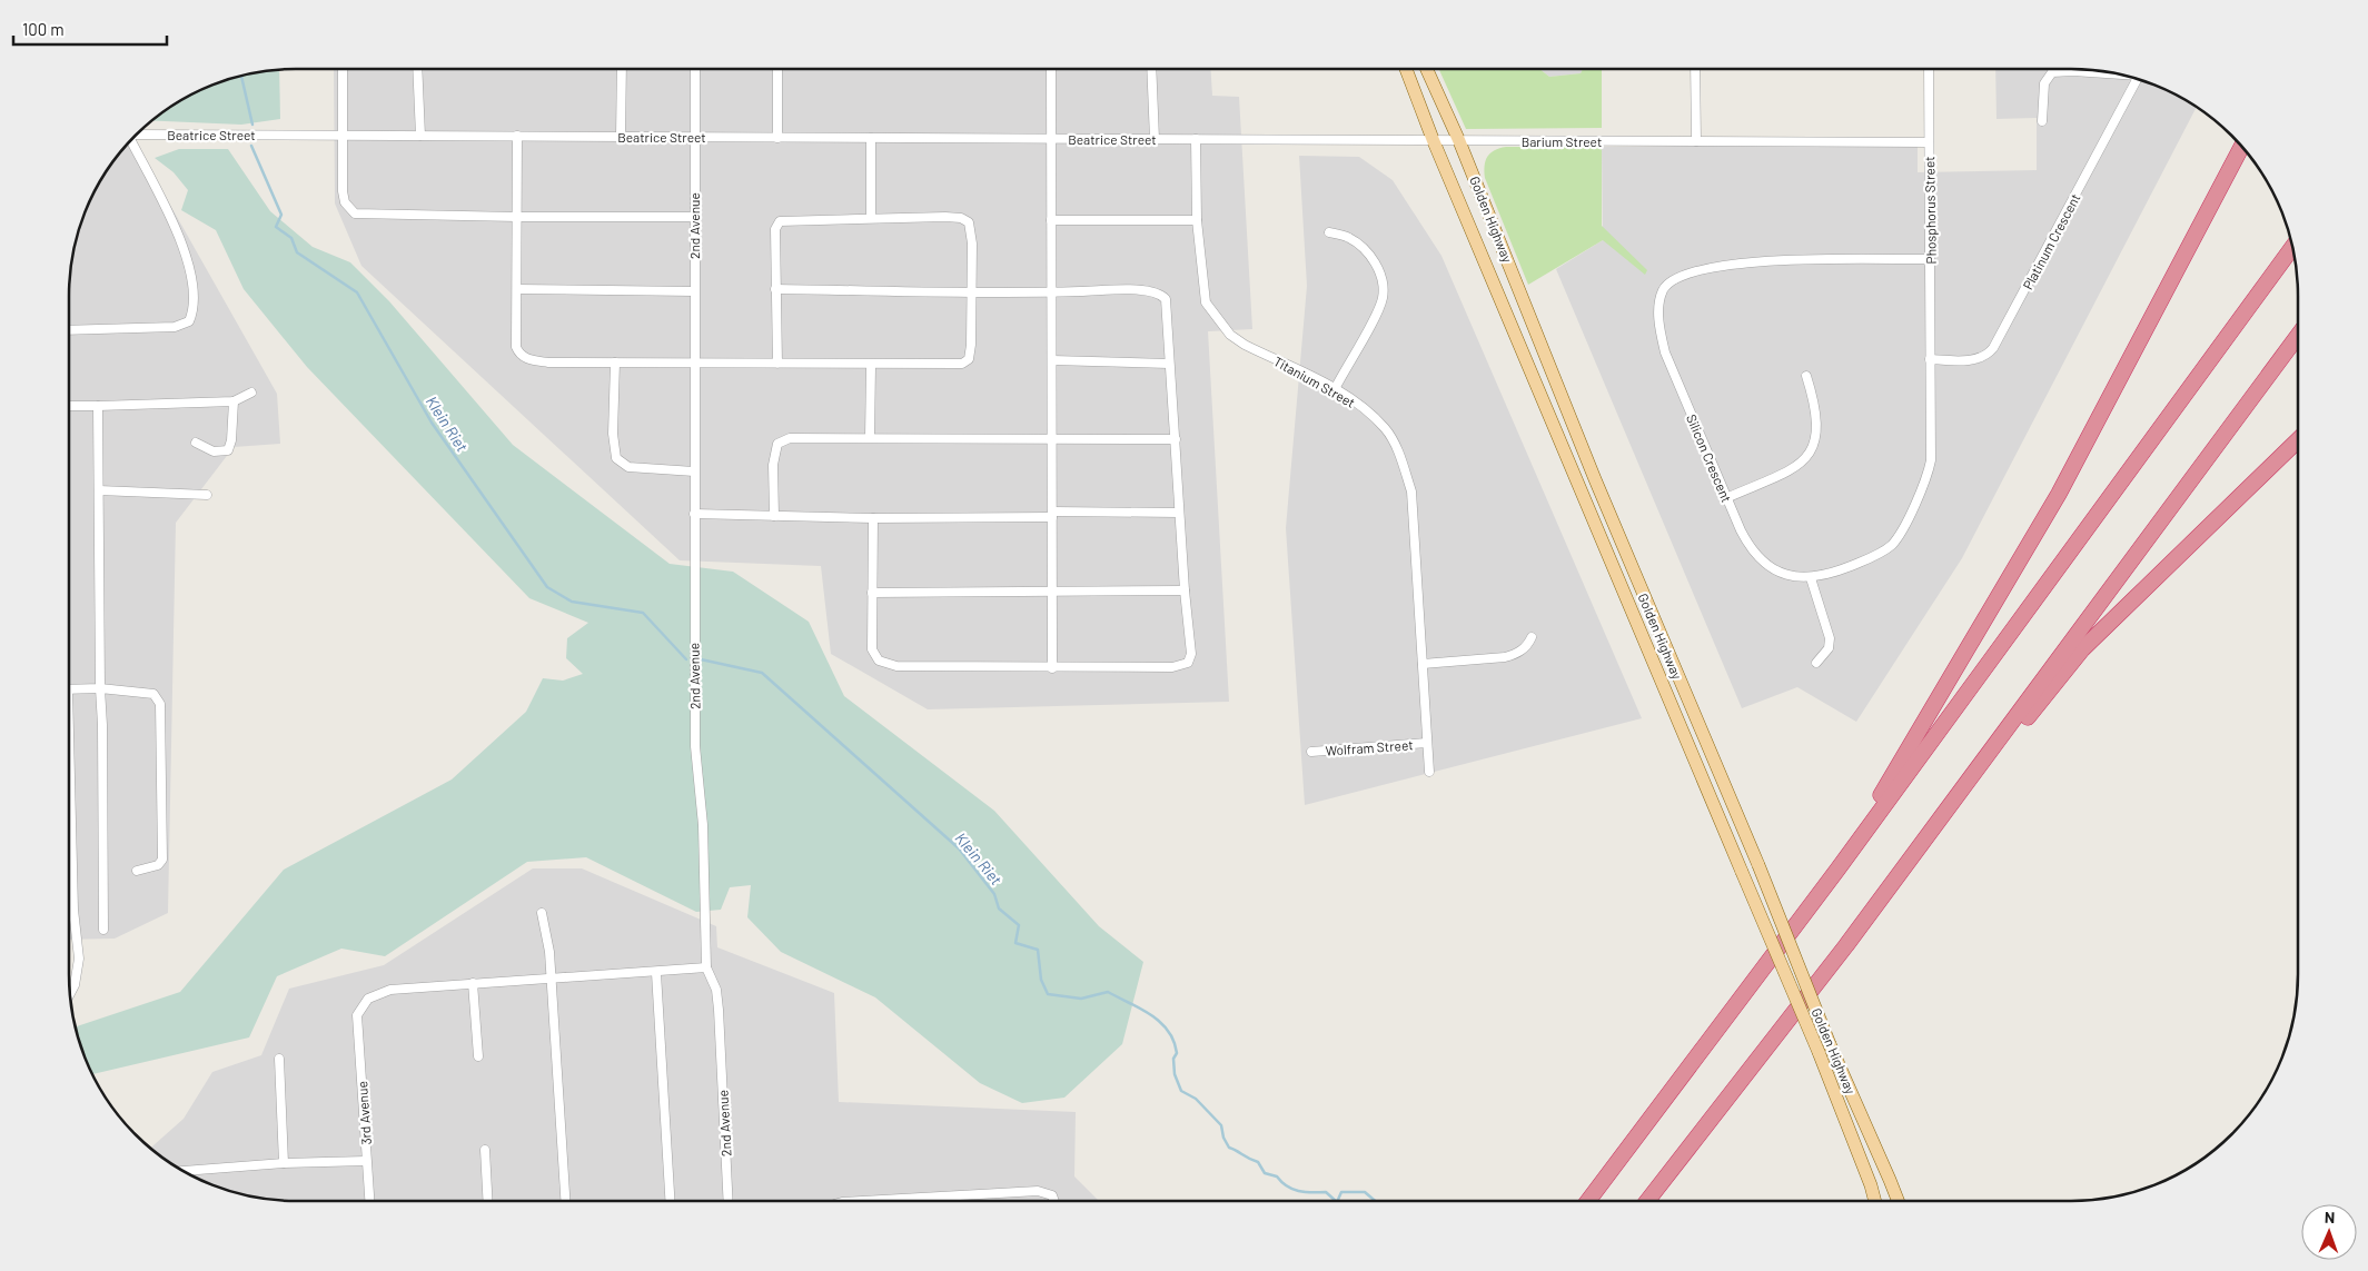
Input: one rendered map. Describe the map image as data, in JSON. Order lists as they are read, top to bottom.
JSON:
{
  "streets": {
    "main road": ["Golden Highway"],
    "street": [
      "Beatrice Street",
      "Barium Street",
      "Phosphorus Street",
      "2nd Avenue",
      "Platinum Crescent",
      "Titanium Street",
      "Silicon Crescent",
      "Wolfram Street",
      "3rd Avenue"
    ]
  },
  "crossings": [
    ["Beatrice Street", "Barium Street"],
    ["Beatrice Street", "2nd Avenue"],
    ["Beatrice Street", "Titanium Street"],
    ["Barium Street", "Phosphorus Street"],
    ["Barium Street", "Golden Highway"],
    ["Barium Street", "Titanium Street"],
    ["Phosphorus Street", "Platinum Crescent"],
    ["Phosphorus Street", "Silicon Crescent"],
    ["Platinum Crescent", "Silicon Crescent"],
    ["Titanium Street", "Wolfram Street"]
  ],
  "water": ["Klein Riet"],
  "scale_bar": "100 m",
  "north": "top"
}
